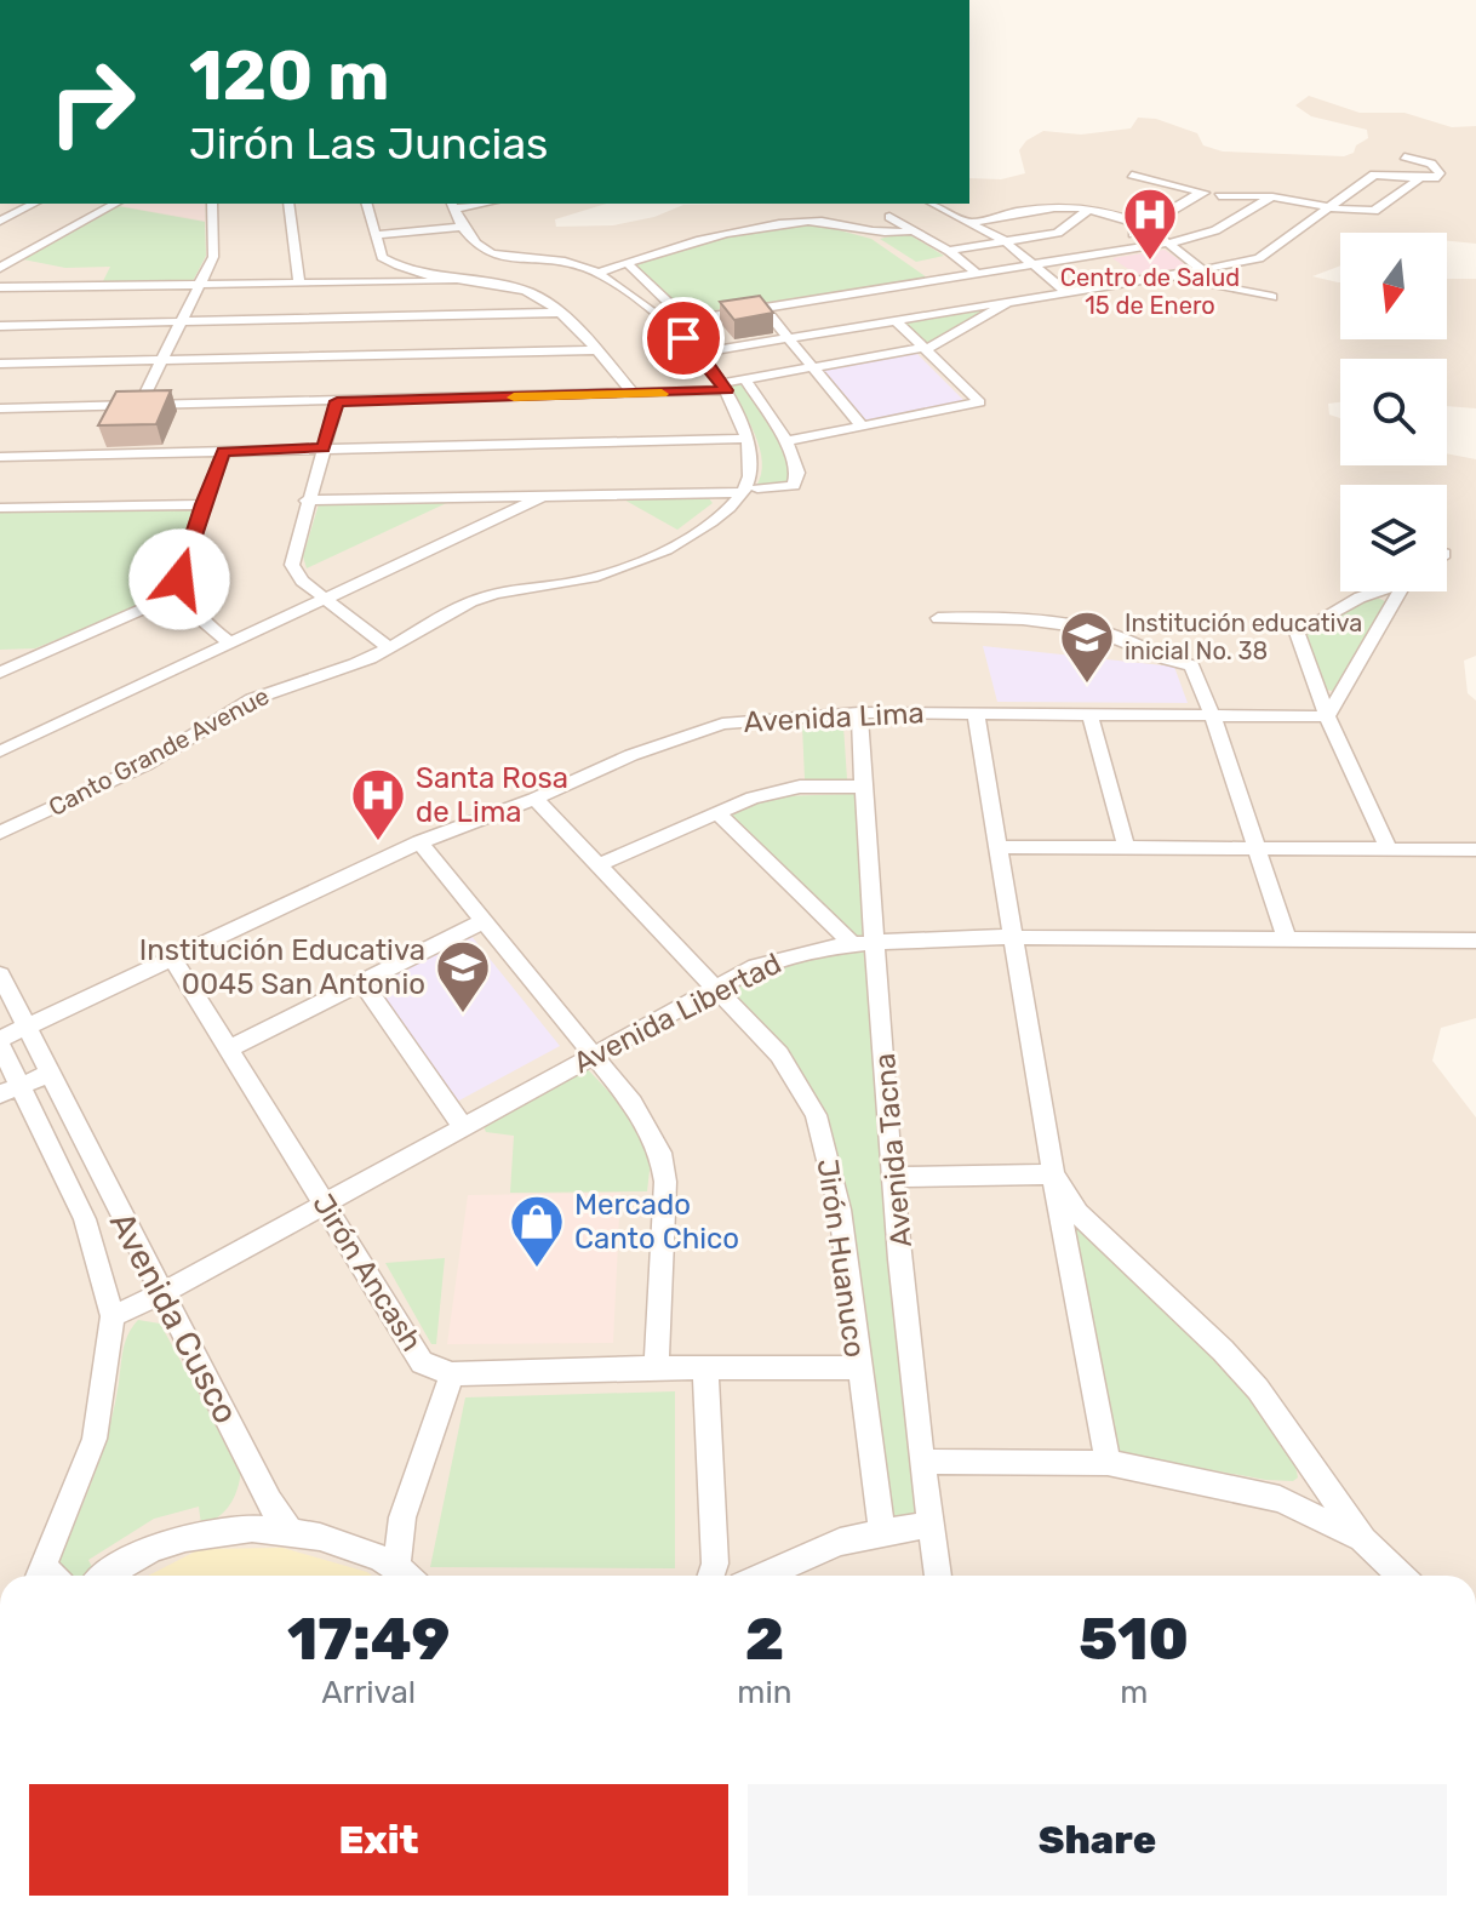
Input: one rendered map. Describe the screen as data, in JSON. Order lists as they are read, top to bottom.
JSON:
{
  "streets": {
    "street": [
      "Avenida Lima",
      "Canto Grande Avenue",
      "Avenida Libertad",
      "Avenida Tacna",
      "Jirón Huanuco",
      "Jirón Ancash",
      "Avenida Cusco"
    ]
  },
  "crossings": [
    ["Avenida Lima", "Avenida Tacna"],
    ["Avenida Lima", "Jirón Huanuco"],
    ["Avenida Lima", "Jirón Ancash"],
    ["Avenida Lima", "Avenida Cusco"],
    ["Avenida Libertad", "Avenida Tacna"],
    ["Avenida Libertad", "Jirón Huanuco"],
    ["Avenida Libertad", "Jirón Ancash"],
    ["Avenida Libertad", "Avenida Cusco"],
    ["Jirón Huanuco", "Jirón Ancash"]
  ],
  "places": {
    "hospital": ["Centro de Salud 15 de Enero", "Santa Rosa de Lima"],
    "school or university": ["Institución educativa inicial No. 38", "Institución Educativa 0045 San Antonio"],
    "shop": ["Mercado Canto Chico"]
  },
  "north": "bottom",
  "page": {
    "turn": ["120 m", "Jirón Las Juncias"],
    "eta": [
      "17:49",
      "Arrival",
      "2",
      "min",
      "510",
      "m"
    ],
    "buttons": ["Exit", "Share"]
  }
}
